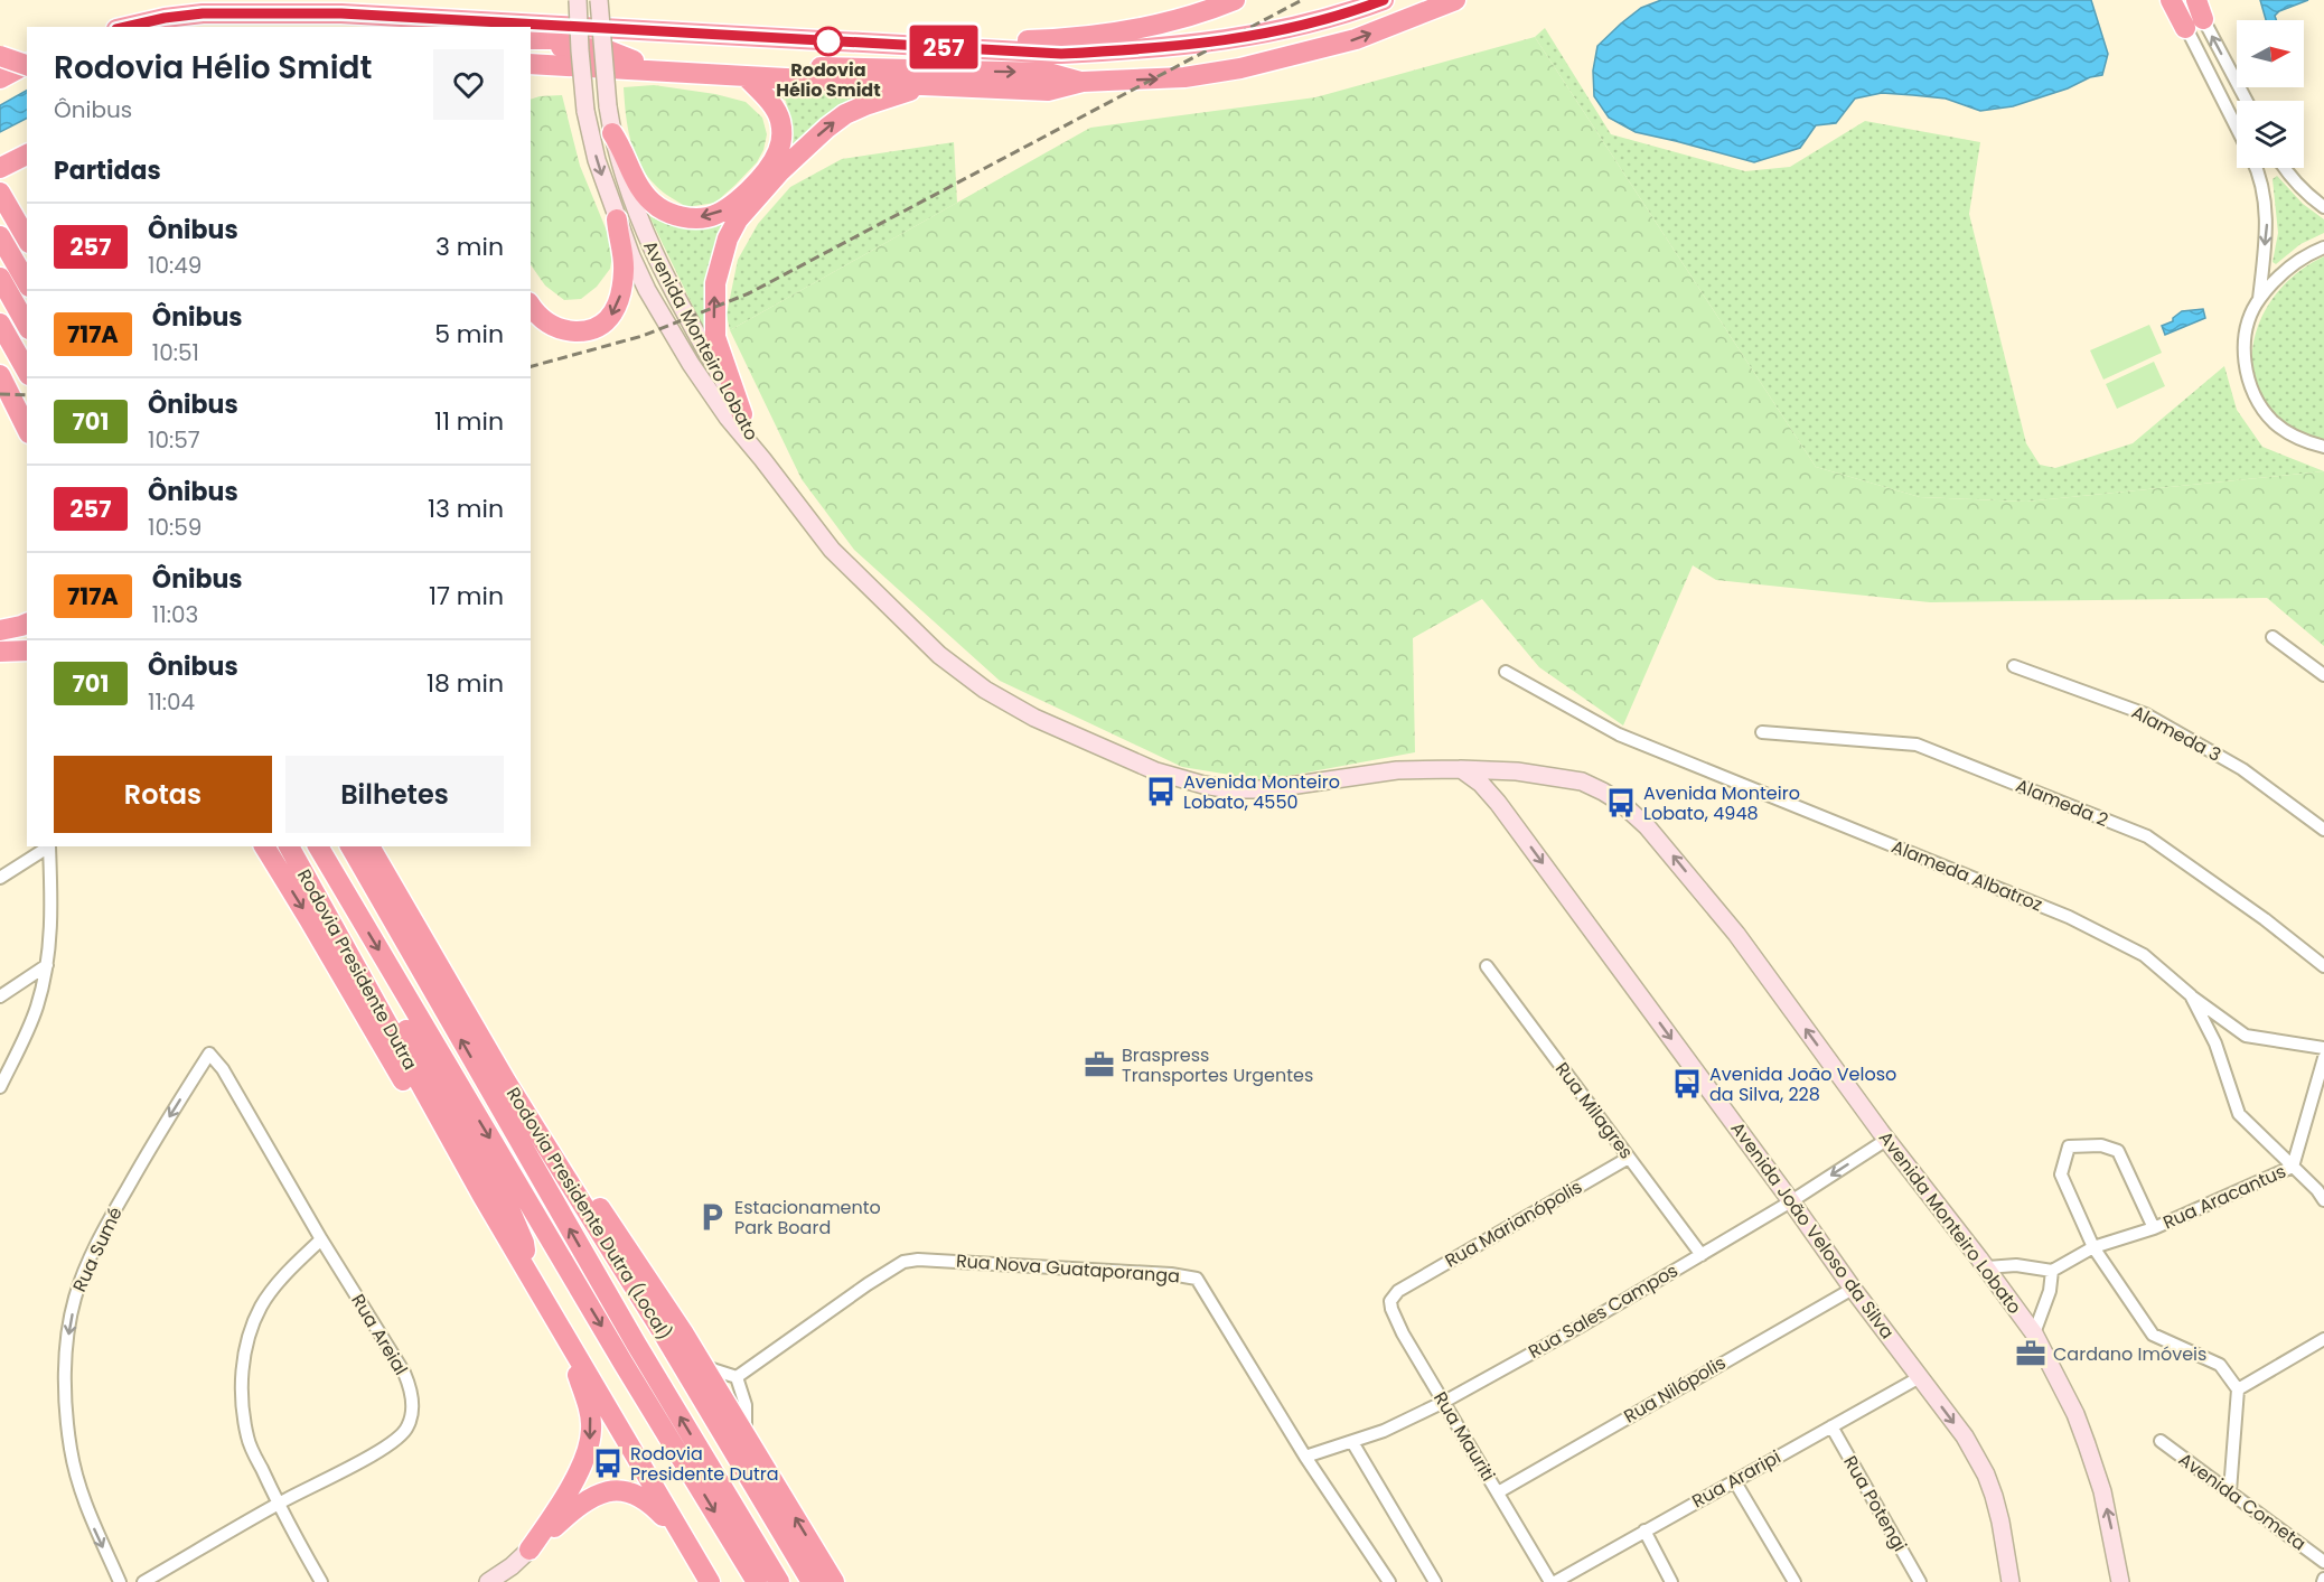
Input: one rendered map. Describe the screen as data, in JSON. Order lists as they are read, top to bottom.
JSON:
{
  "streets": {
    "highway": ["Rodovia Presidente Dutra", "Rodovia Presidente Dutra (Local)"],
    "main road": ["Avenida Monteiro Lobato", "Avenida João Veloso da Silva"],
    "street": [
      "Alameda 3",
      "Alameda 2",
      "Alameda Albatroz",
      "Rua Milagres",
      "Rua Aracantus",
      "Rua Marianópolis",
      "Rua Sumé",
      "Rua Nova Guataporanga",
      "Rua Sales Campos",
      "Rua Areial",
      "Rua Nilópolis",
      "Rua Mauriti",
      "Rua Araripi",
      "Avenida Cometa",
      "Rua Potengi"
    ]
  },
  "crossings": [
    ["Avenida Monteiro Lobato", "Rua Sales Campos"],
    ["Alameda Albatroz", "Rua Aracantus"],
    ["Rua Milagres", "Rua Marianópolis"],
    ["Rua Milagres", "Rua Sales Campos"],
    ["Rua Marianópolis", "Rua Mauriti"],
    ["Avenida João Veloso da Silva", "Rua Sales Campos"],
    ["Avenida João Veloso da Silva", "Rua Nilópolis"],
    ["Avenida João Veloso da Silva", "Rua Araripi"],
    ["Rua Sumé", "Rua Areial"],
    ["Rua Nova Guataporanga", "Rua Sales Campos"],
    ["Rua Sales Campos", "Rua Mauriti"],
    ["Rua Nilópolis", "Rua Mauriti"],
    ["Rua Mauriti", "Rua Araripi"],
    ["Rua Araripi", "Rua Potengi"]
  ],
  "one_way": ["Avenida João Veloso da Silva", "Rua Sumé"],
  "places": {
    "other": ["Rodovia Hélio Smidt"],
    "bus stop": [
      "Avenida Monteiro Lobato, 4550",
      "Avenida Monteiro Lobato, 4948",
      "Avenida João Veloso da Silva, 228",
      "Rodovia Presidente Dutra"
    ],
    "office": ["Braspress Transportes Urgentes", "Cardano Imóveis"],
    "parking": ["Estacionamento Park Board"]
  },
  "lines": ["bus line 257"],
  "north": "right",
  "page": {
    "on_map": "257",
    "heading": [
      ["Rodovia Hélio Smidt", "Ônibus"],
      "Partidas"
    ],
    "list": [
      {
        "mark": "257",
        "name": "Ônibus",
        "note": "10:49",
        "value": "3 min"
      },
      {
        "mark": "717A",
        "name": "Ônibus",
        "note": "10:51",
        "value": "5 min"
      },
      {
        "mark": "701",
        "name": "Ônibus",
        "note": "10:57",
        "value": "11 min"
      },
      {
        "mark": "257",
        "name": "Ônibus",
        "note": "10:59",
        "value": "13 min"
      },
      {
        "mark": "717A",
        "name": "Ônibus",
        "note": "11:03",
        "value": "17 min"
      },
      {
        "mark": "701",
        "name": "Ônibus",
        "note": "11:04",
        "value": "18 min"
      }
    ],
    "buttons": ["Rotas", "Bilhetes"]
  }
}
